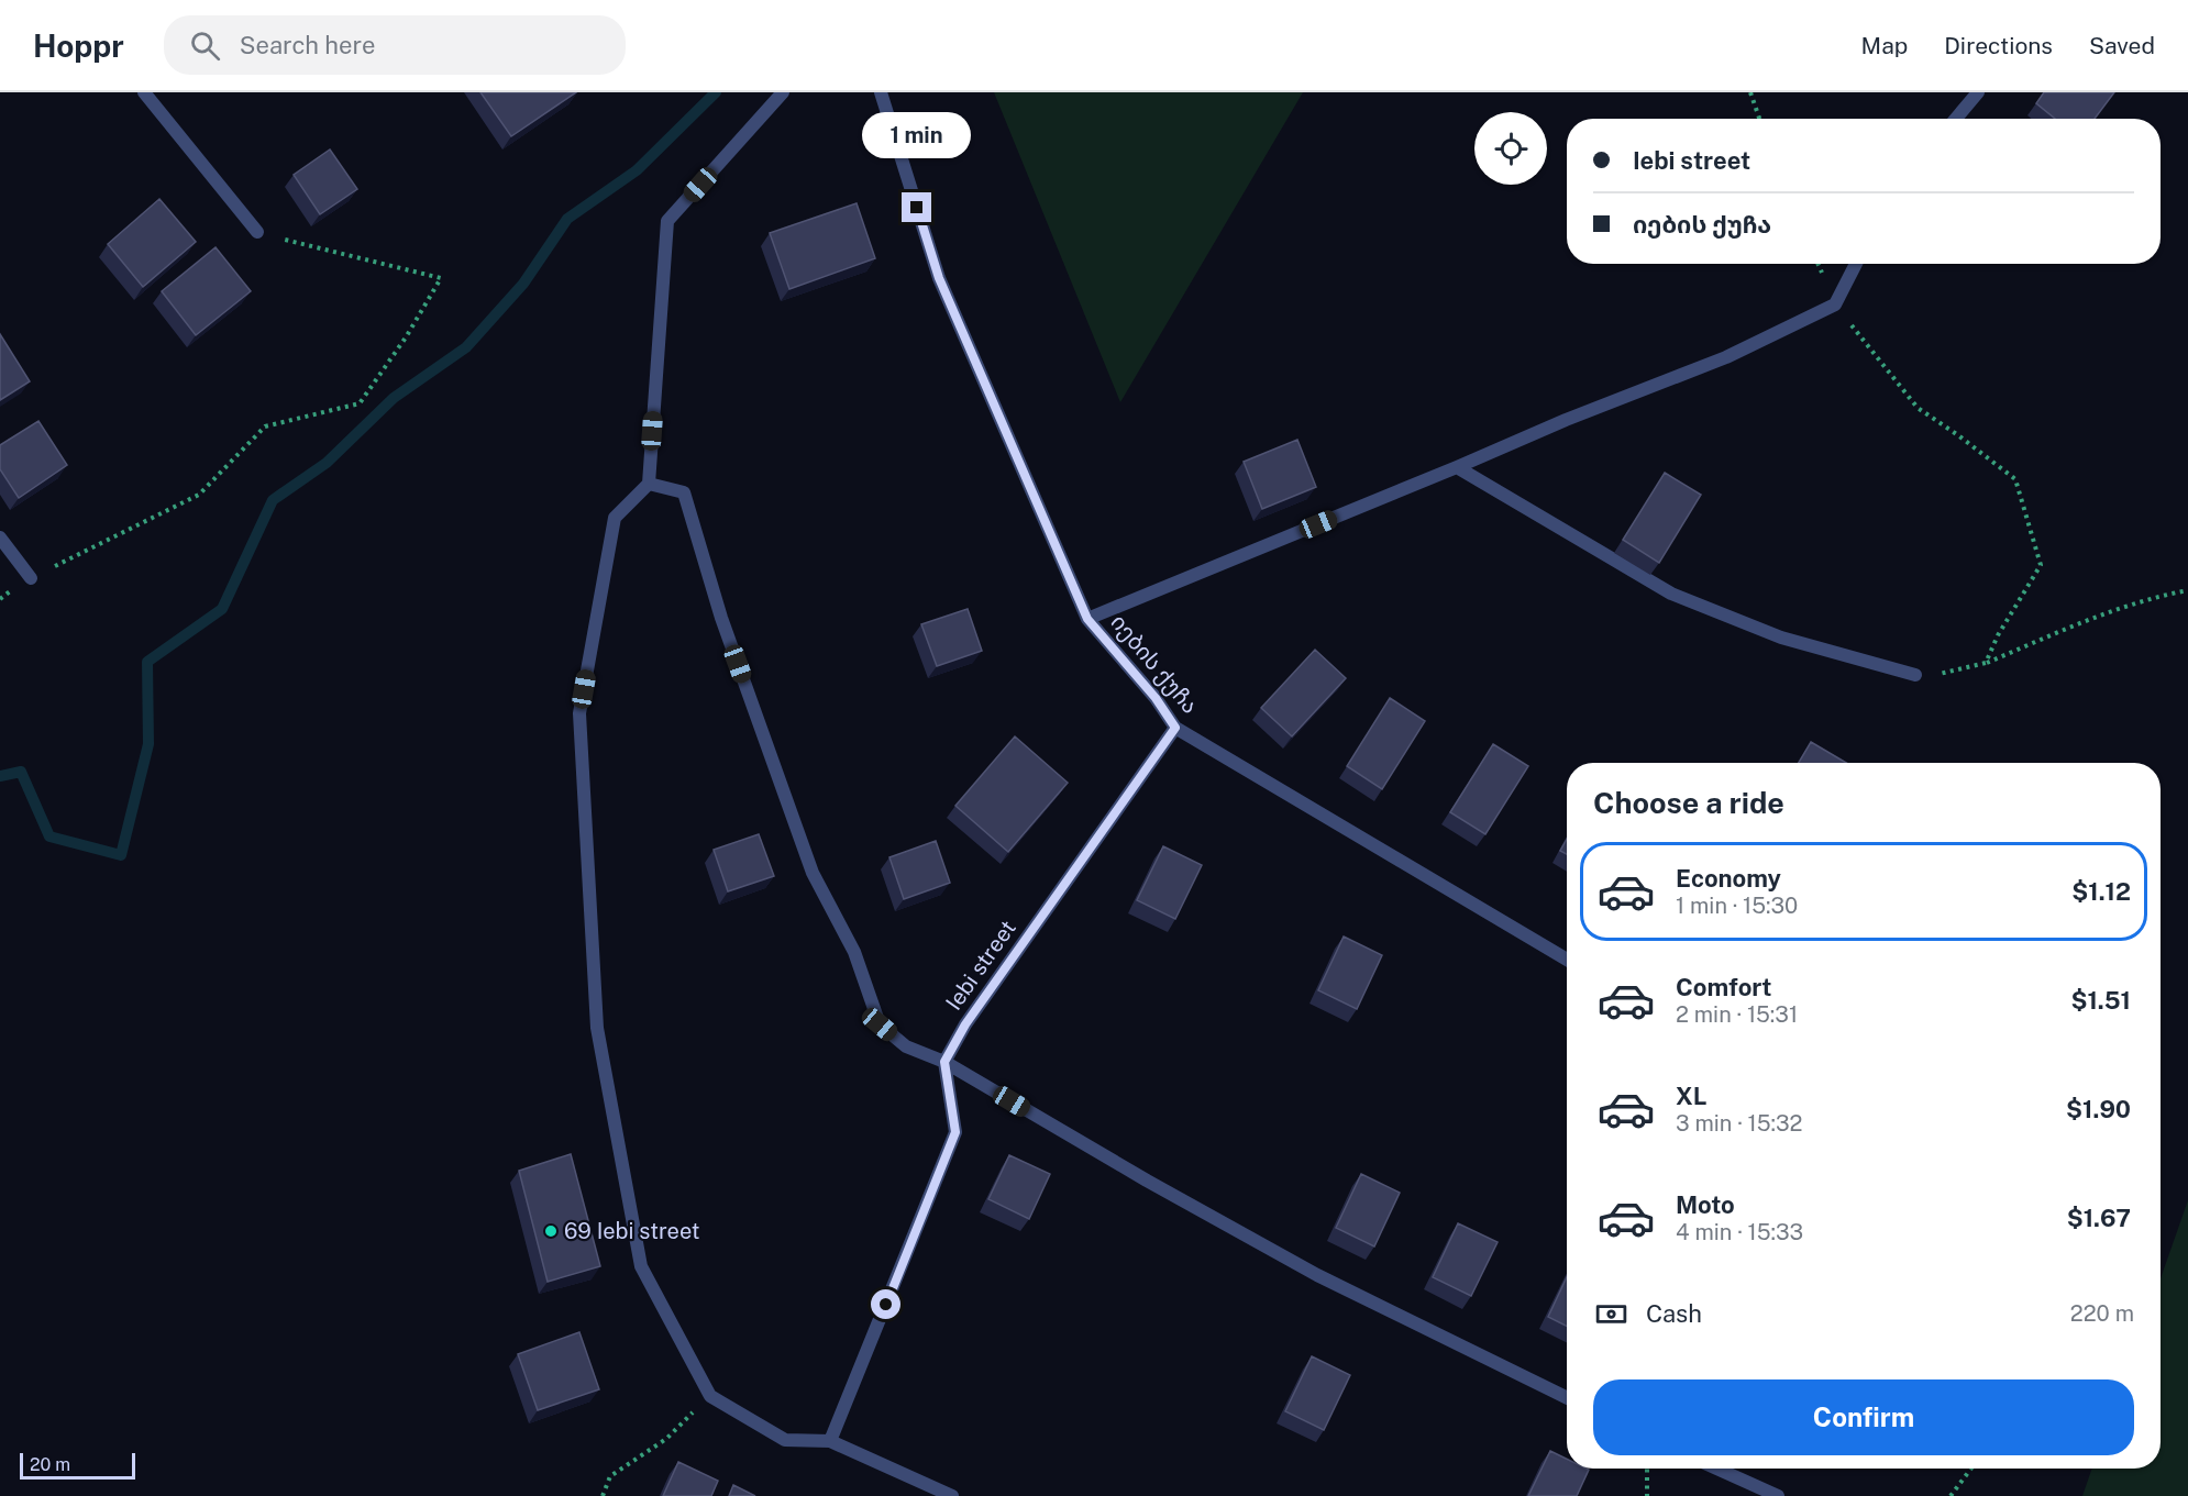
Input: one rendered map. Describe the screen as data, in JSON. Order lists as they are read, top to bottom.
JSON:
{
  "streets": {
    "street": ["იების ქუჩა", "Iebi street"]
  },
  "crossings": [
    ["იების ქუჩა", "Iebi street"]
  ],
  "places": ["69 Iebi street"],
  "scale_bar": "20 m",
  "page": {
    "header": "Hoppr",
    "search": "Search here",
    "nav": ["Map", "Directions", "Saved"],
    "bubble": "1 min",
    "banner": ["Iebi street", "იების ქუჩა"],
    "heading": "Choose a ride",
    "list": [
      {
        "name": "Economy",
        "note": "1 min · 15:30",
        "value": "$1.12"
      },
      {
        "name": "Comfort",
        "note": "2 min · 15:31",
        "value": "$1.51"
      },
      {
        "name": "XL",
        "note": "3 min · 15:32",
        "value": "$1.90"
      },
      {
        "name": "Moto",
        "note": "4 min · 15:33",
        "value": "$1.67"
      }
    ],
    "pay": ["Cash", "220 m"],
    "buttons": "Confirm",
    "scale": "20 m"
  }
}
